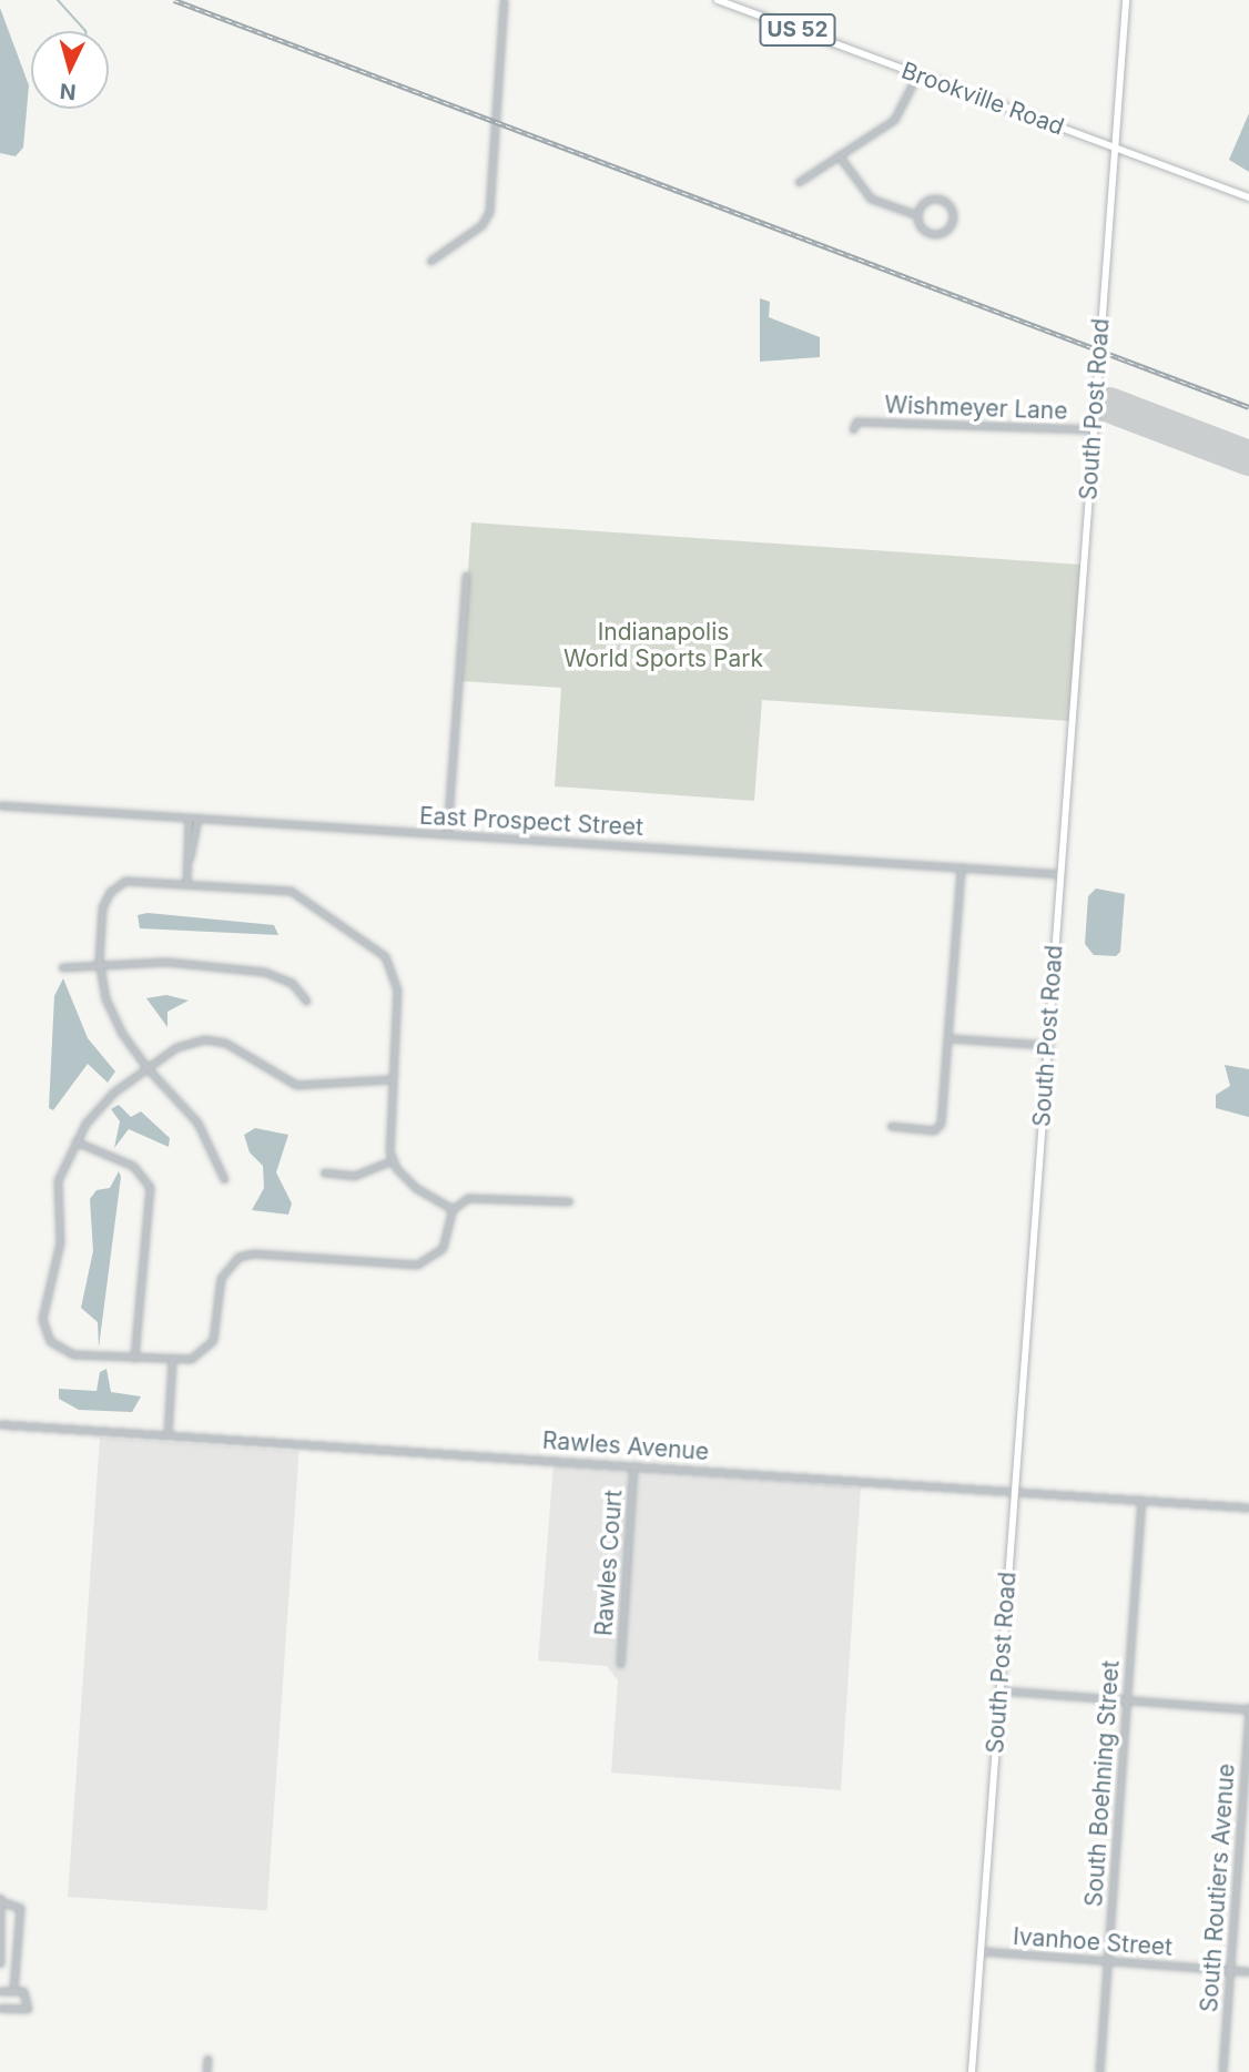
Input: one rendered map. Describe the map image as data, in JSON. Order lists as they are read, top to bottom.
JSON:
{
  "streets": {
    "main road": ["US 52", "Brookville Road", "South Post Road"],
    "street": [
      "Wishmeyer Lane",
      "East Prospect Street",
      "Rawles Avenue",
      "Rawles Court",
      "South Boehning Street",
      "South Routiers Avenue",
      "Ivanhoe Street"
    ]
  },
  "crossings": [
    ["Brookville Road", "South Post Road"],
    ["Wishmeyer Lane", "South Post Road"],
    ["South Post Road", "East Prospect Street"],
    ["South Post Road", "Rawles Avenue"],
    ["South Post Road", "Ivanhoe Street"],
    ["Rawles Avenue", "Rawles Court"],
    ["Rawles Avenue", "South Boehning Street"],
    ["South Boehning Street", "Ivanhoe Street"],
    ["South Routiers Avenue", "Ivanhoe Street"]
  ],
  "parks": ["Indianapolis World Sports Park"],
  "north": "bottom"
}
